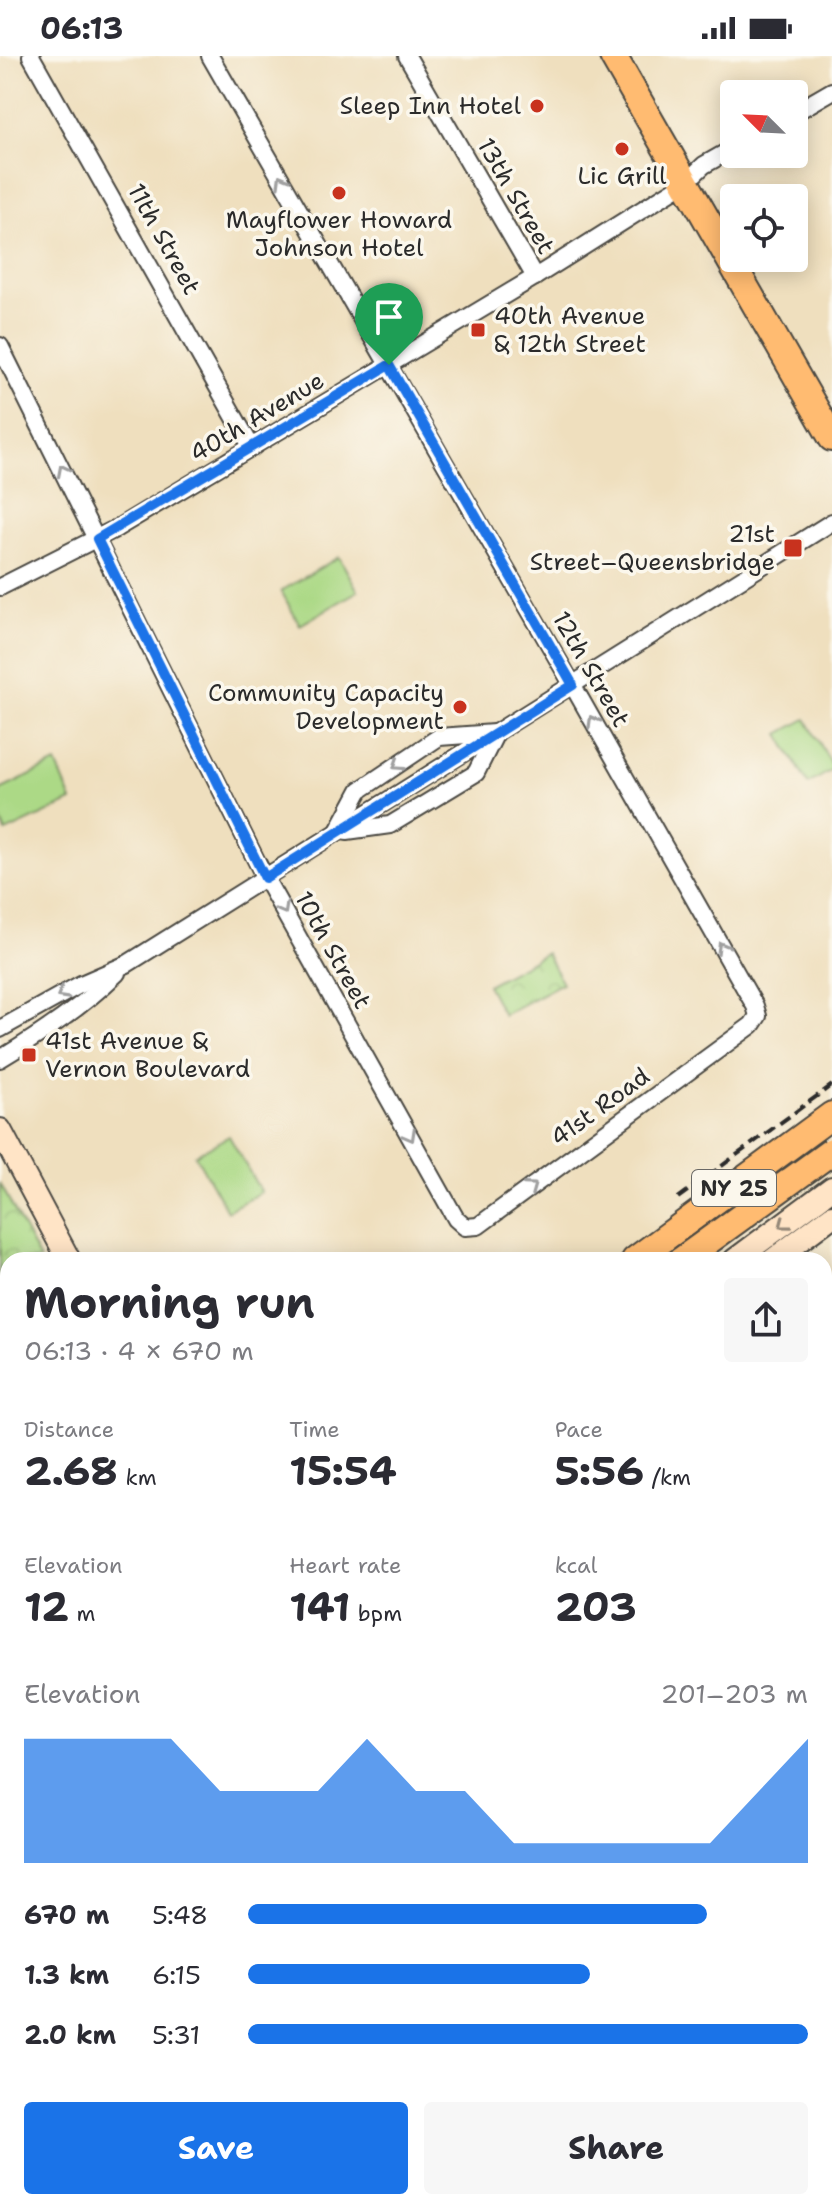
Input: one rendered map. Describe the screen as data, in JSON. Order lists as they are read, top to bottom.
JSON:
{
  "streets": {
    "main road": ["NY 25"],
    "street": [
      "13th Street",
      "11th Street",
      "40th Avenue",
      "12th Street",
      "10th Street",
      "41st Road"
    ]
  },
  "crossings": [
    ["13th Street", "40th Avenue"],
    ["11th Street", "40th Avenue"],
    ["40th Avenue", "12th Street"],
    ["40th Avenue", "10th Street"],
    ["12th Street", "41st Road"],
    ["10th Street", "41st Road"]
  ],
  "one_way": ["12th Street", "41st Road"],
  "places": {
    "other": [
      "Sleep Inn Hotel",
      "Lic Grill",
      "Mayflower Howard Johnson Hotel",
      "Community Capacity Development"
    ],
    "transit": ["40th Avenue & 12th Street", "21st Street–Queensbridge", "41st Avenue & Vernon Boulevard"]
  },
  "north": "top left",
  "page": {
    "status": "06:13",
    "heading": ["Morning run", "06:13 · 4 × 670 m"],
    "stats": [
      ["Distance", "2.68 km"],
      ["Time", "15:54"],
      ["Pace", "5:56 /km"],
      ["Elevation", "12 m"],
      ["Heart rate", "141 bpm"],
      ["kcal", "203"]
    ],
    "chart": ["Elevation", "201–203 m"],
    "list": [
      {
        "name": "670 m",
        "note": "5:48"
      },
      {
        "name": "1.3 km",
        "note": "6:15"
      },
      {
        "name": "2.0 km",
        "note": "5:31"
      }
    ],
    "buttons": ["Save", "Share"]
  }
}
